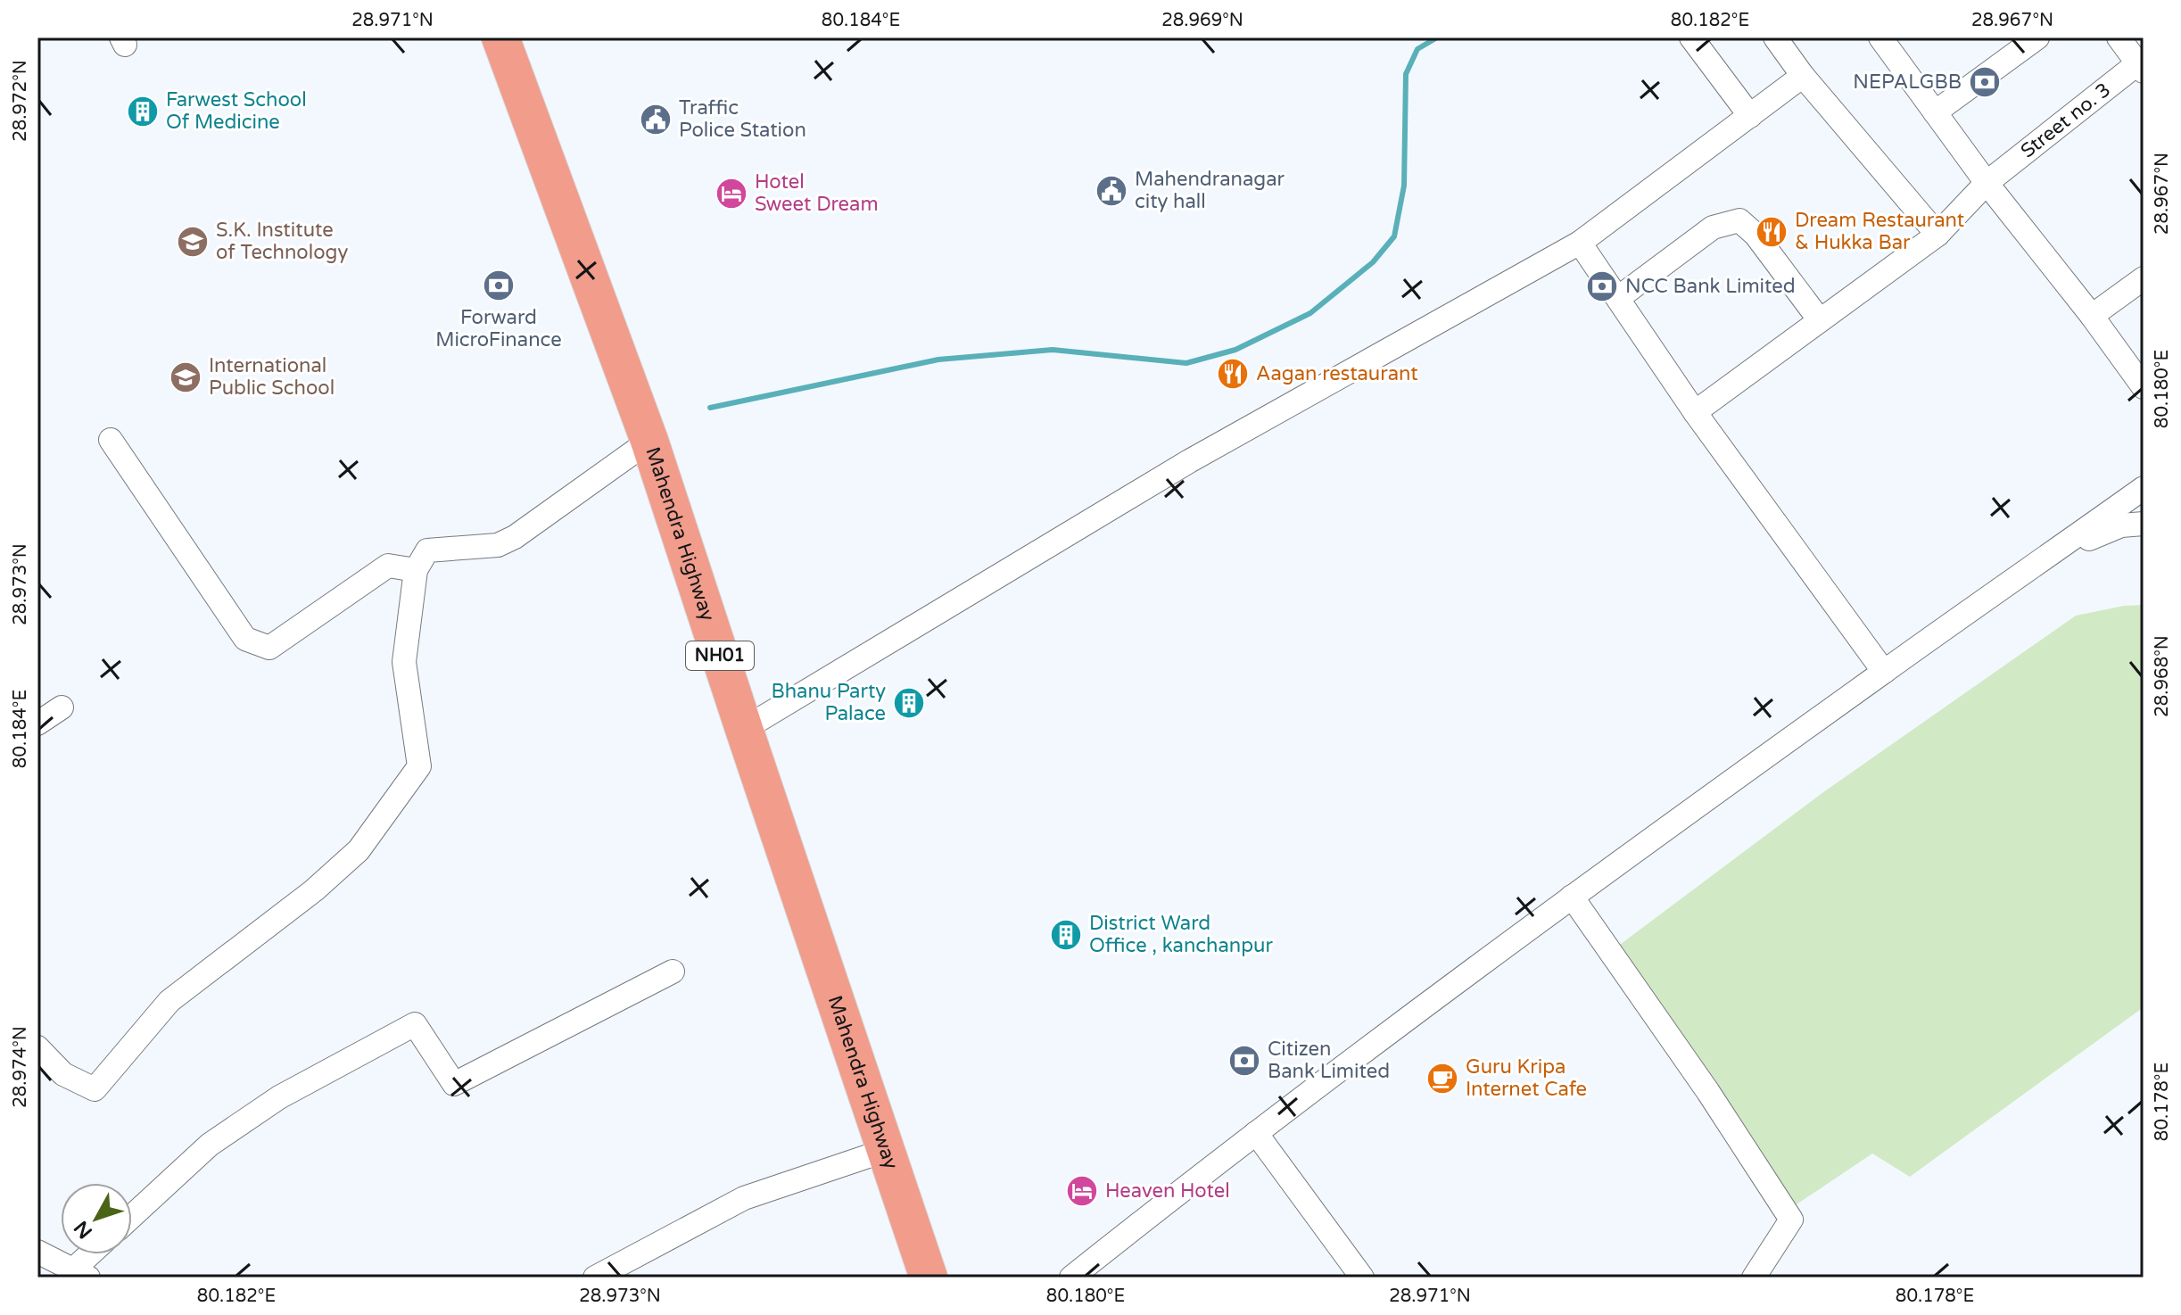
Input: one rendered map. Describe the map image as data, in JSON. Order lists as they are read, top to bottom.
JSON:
{
  "streets": {
    "highway": ["Mahendra Highway", "NH01"],
    "street": ["Street no. 3"]
  },
  "places": {
    "bank": [
      "NEPALGBB",
      "Forward MicroFinance",
      "NCC Bank Limited",
      "Citizen Bank Limited"
    ],
    "building": ["Farwest School Of Medicine", "Bhanu Party Palace", "District Ward Office , kanchanpur"],
    "public building": ["Traffic Police Station", "Mahendranagar city hall"],
    "hotel": ["Hotel Sweet Dream", "Heaven Hotel"],
    "restaurant": ["Dream Restaurant & Hukka Bar", "Aagan restaurant"],
    "school or university": ["S.K. Institute of Technology", "International Public School"],
    "cafe": ["Guru Kripa Internet Cafe"]
  },
  "north": "bottom left",
  "coordinates": [
    "28.971°N",
    "80.184°E",
    "28.969°N",
    "80.182°E",
    "28.967°N",
    "28.972°N",
    "80.180°E",
    "28.973°N",
    "28.968°N",
    "28.974°N",
    "80.178°E"
  ]
}
